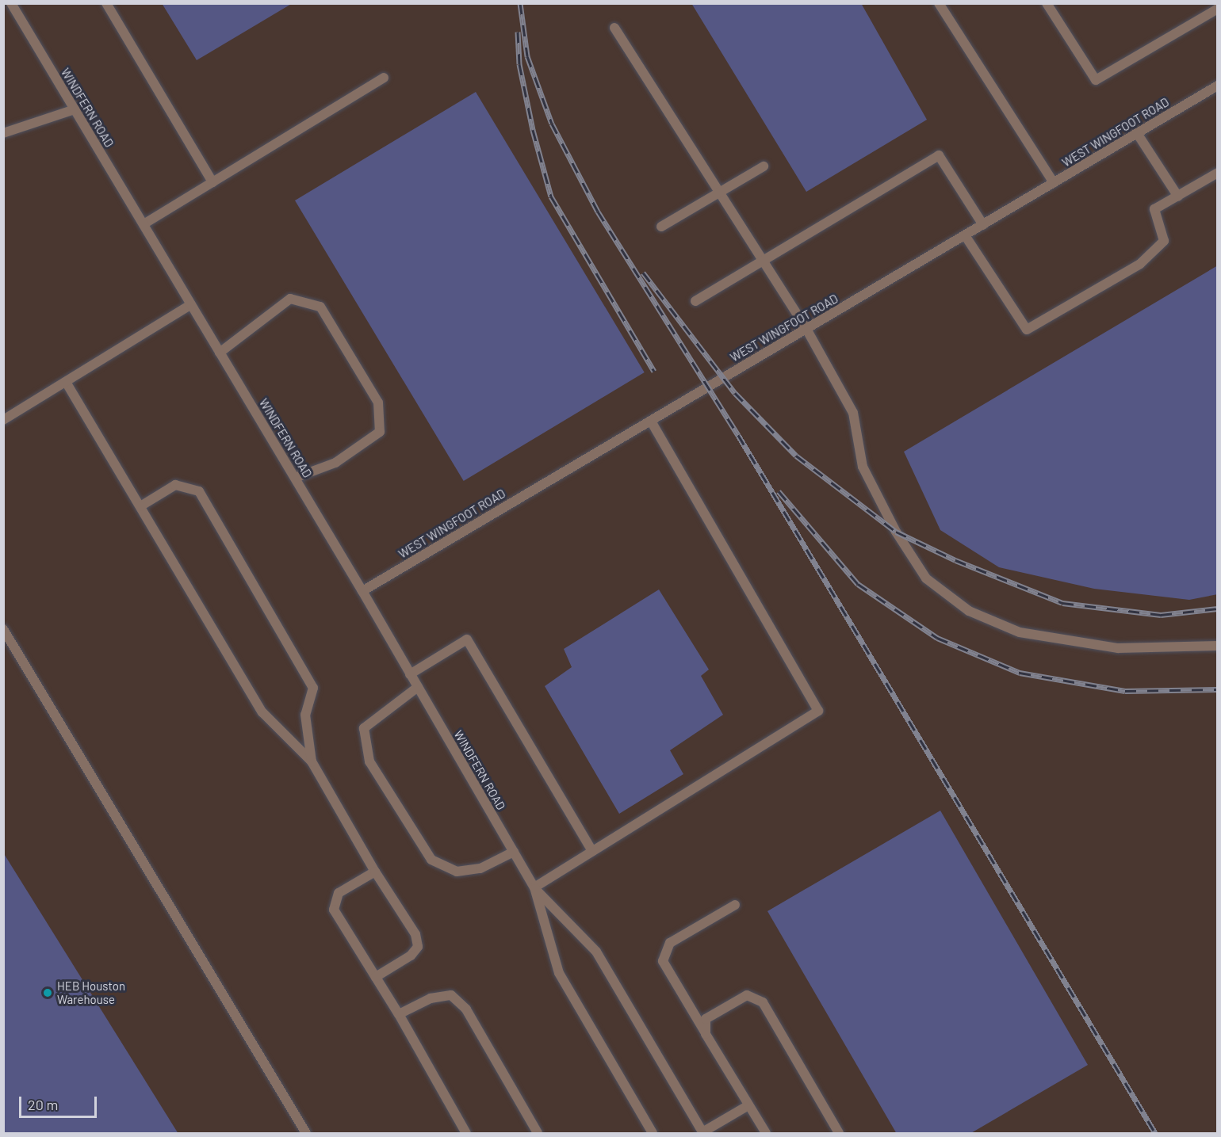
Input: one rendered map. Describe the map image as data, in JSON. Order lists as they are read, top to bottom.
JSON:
{
  "streets": {
    "street": ["WINDFERN ROAD", "WEST WINGFOOT ROAD"]
  },
  "crossings": [
    ["WINDFERN ROAD", "WEST WINGFOOT ROAD"]
  ],
  "places": ["HEB Houston Warehouse"],
  "scale_bar": "20 m"
}
